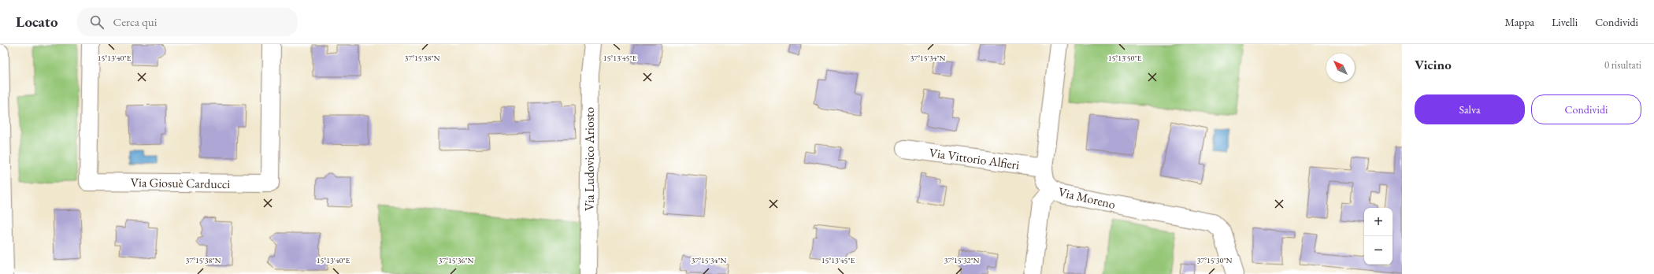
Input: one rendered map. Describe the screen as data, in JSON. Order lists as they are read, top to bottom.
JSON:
{
  "streets": {
    "street": [
      "Via Vittorio Alfieri",
      "Via Ludovico Ariosto",
      "Via Giosuè Carducci",
      "Via Moreno"
    ]
  },
  "crossings": [
    ["Via Vittorio Alfieri", "Via Moreno"]
  ],
  "north": "top left",
  "page": {
    "header": "Locato",
    "search": "Cerca qui",
    "nav": ["Mappa", "Livelli", "Condividi"],
    "heading": ["Vicino", "0 risultati"],
    "buttons": ["Salva", "Condividi"],
    "map_buttons": ["+", "−"]
  },
  "coordinates": [
    "15°13'45\"E",
    "15°13'50\"E",
    "15°13'40\"E",
    "37°15'34\"N",
    "37°15'38\"N",
    "37°15'36\"N",
    "37°15'32\"N",
    "37°15'30\"N"
  ]
}
